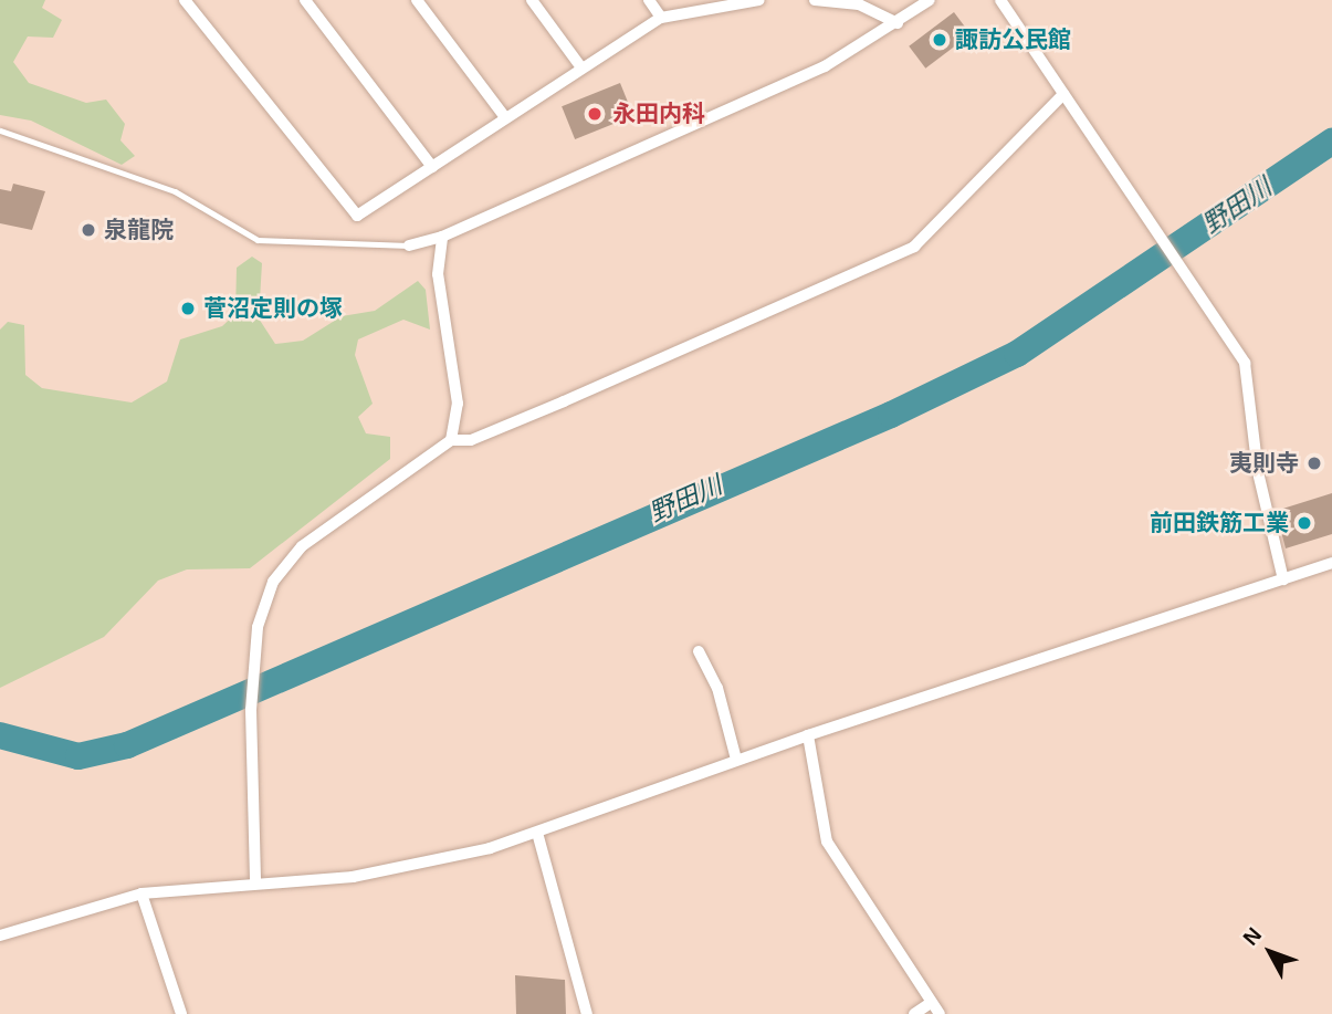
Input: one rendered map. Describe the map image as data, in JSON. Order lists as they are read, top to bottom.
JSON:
{
  "water": ["野田川"],
  "places": [
    "諏訪公民館",
    "永田内科",
    "泉龍院",
    "菅沼定則の塚",
    "夷則寺",
    "前田鉄筋工業"
  ],
  "north": "top left"
}
